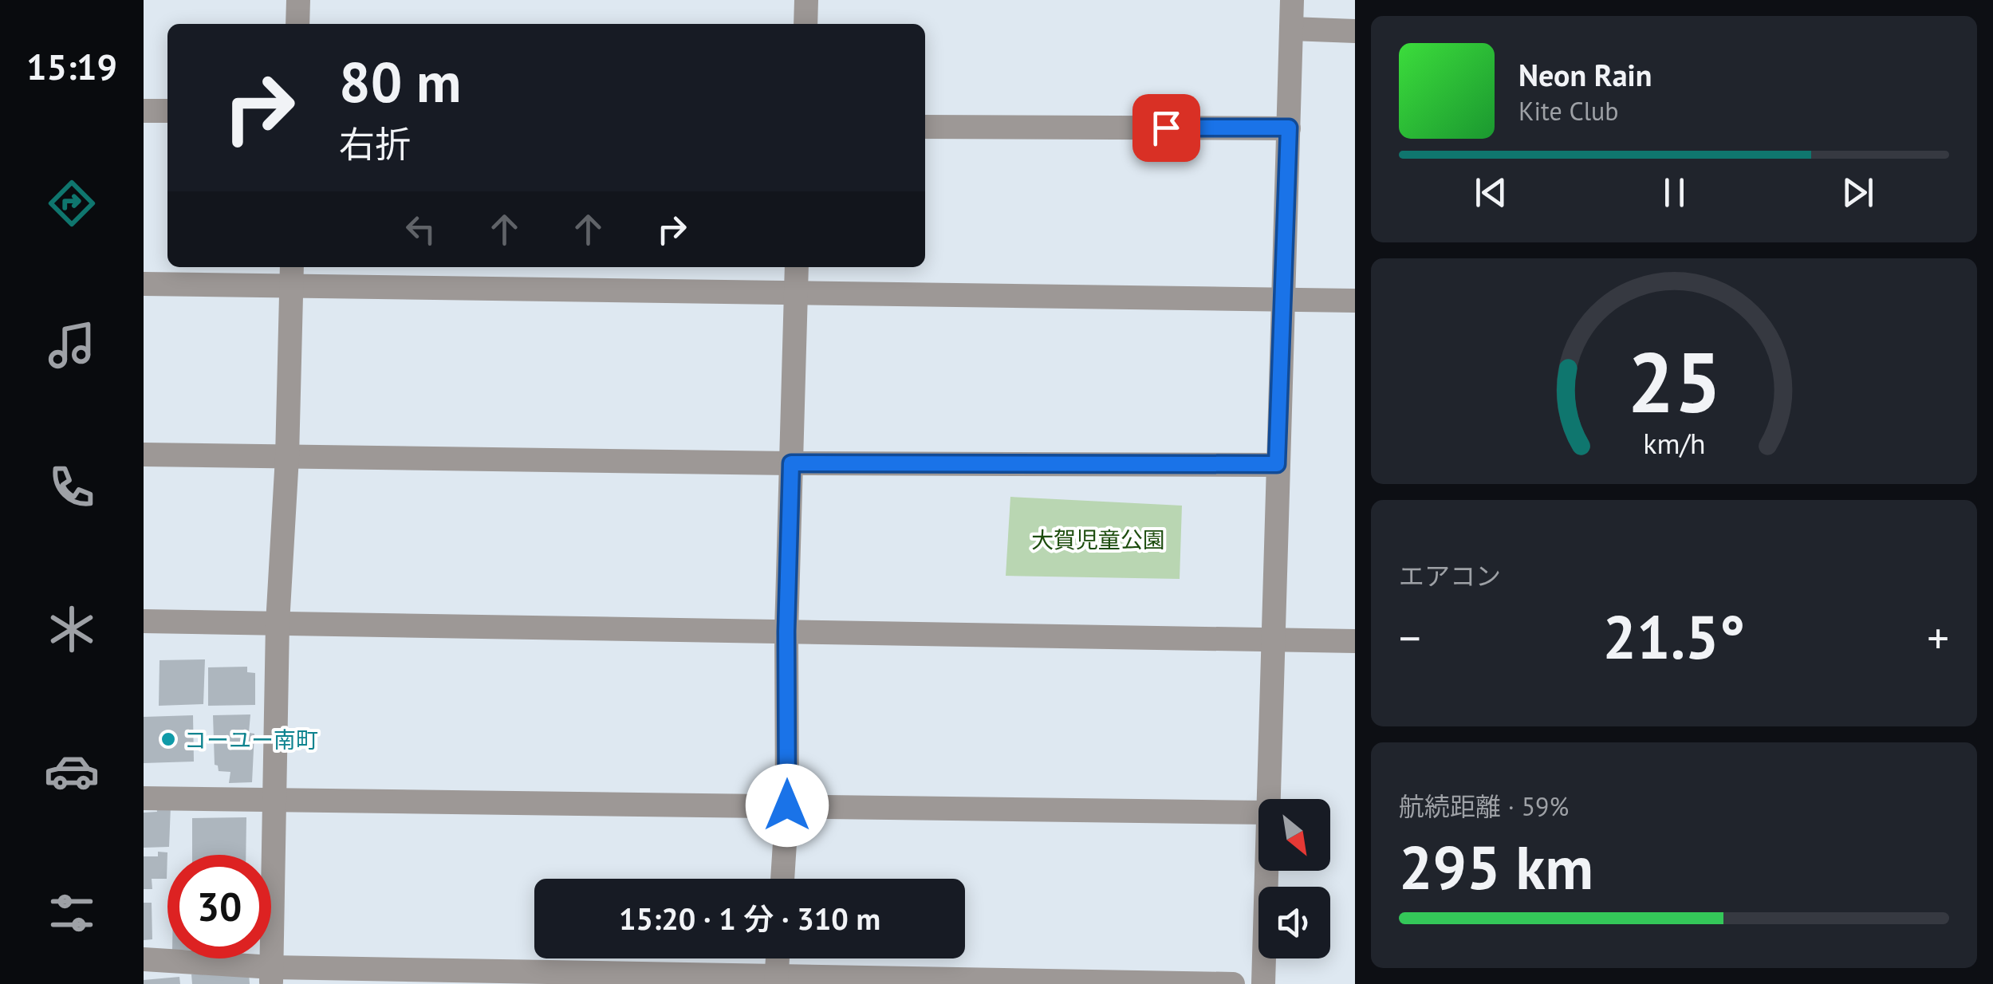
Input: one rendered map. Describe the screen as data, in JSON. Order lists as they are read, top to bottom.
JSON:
{
  "parks": ["大賀児童公園"],
  "places": ["コーユー南町"],
  "north": "bottom right",
  "page": {
    "tabs": "15:19",
    "turn": ["80 m", "右折"],
    "song": ["Neon Rain", "Kite Club"],
    "tile": [
      "エアコン",
      ["航続距離 · 59%", "295 km"]
    ],
    "heat": ["−", "21.5°", "+"],
    "limit": "30",
    "trip": "15:20 · 1 分 · 310 m",
    "gauge": ["25", "km/h"]
  }
}
